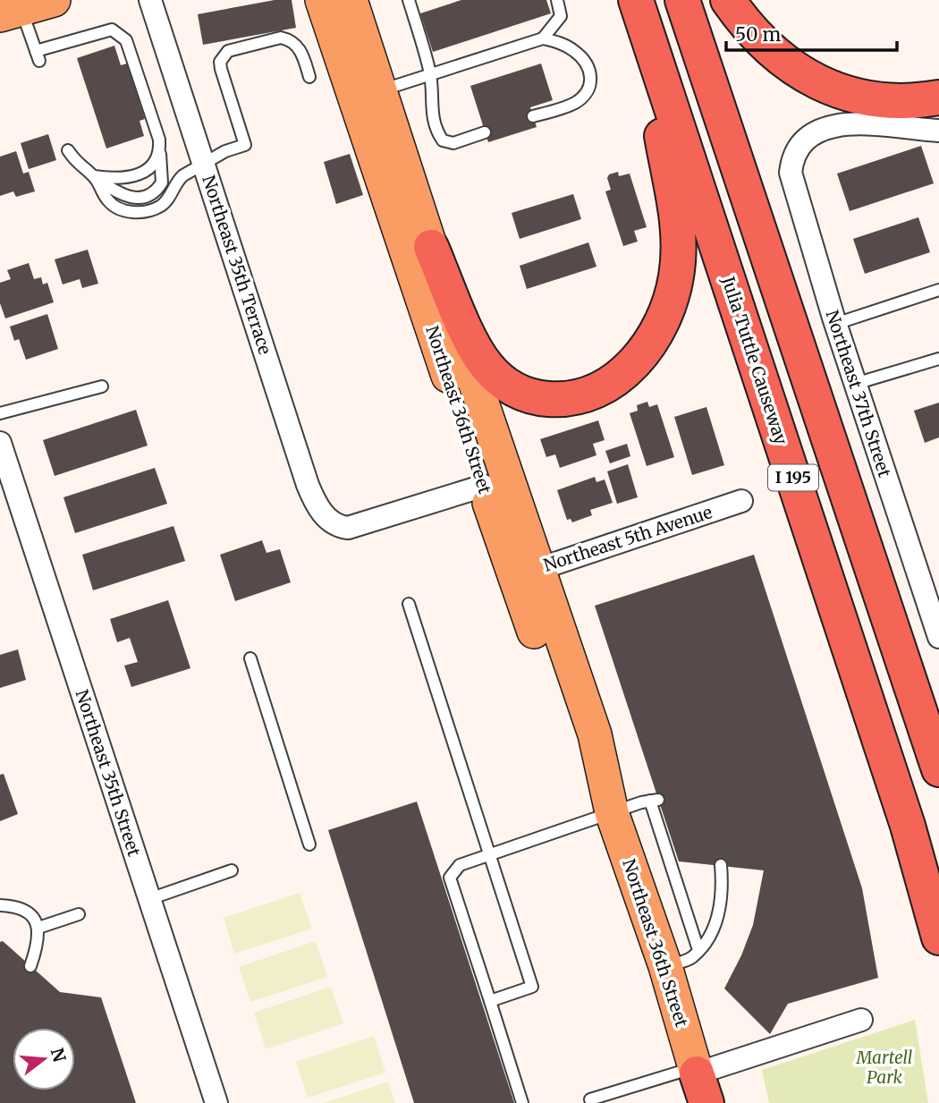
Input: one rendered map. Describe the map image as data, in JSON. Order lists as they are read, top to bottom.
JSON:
{
  "streets": {
    "highway": ["Julia Tuttle Causeway", "I 195"],
    "main road": ["Northeast 36th Street"],
    "street": [
      "Northeast 35th Terrace",
      "Northeast 37th Street",
      "Northeast 5th Avenue",
      "Northeast 35th Street"
    ]
  },
  "crossings": [
    ["Northeast 35th Terrace", "Northeast 36th Street"],
    ["Northeast 36th Street", "Northeast 5th Avenue"]
  ],
  "parks": ["Martell Park"],
  "scale_bar": "50 m",
  "north": "right"
}
